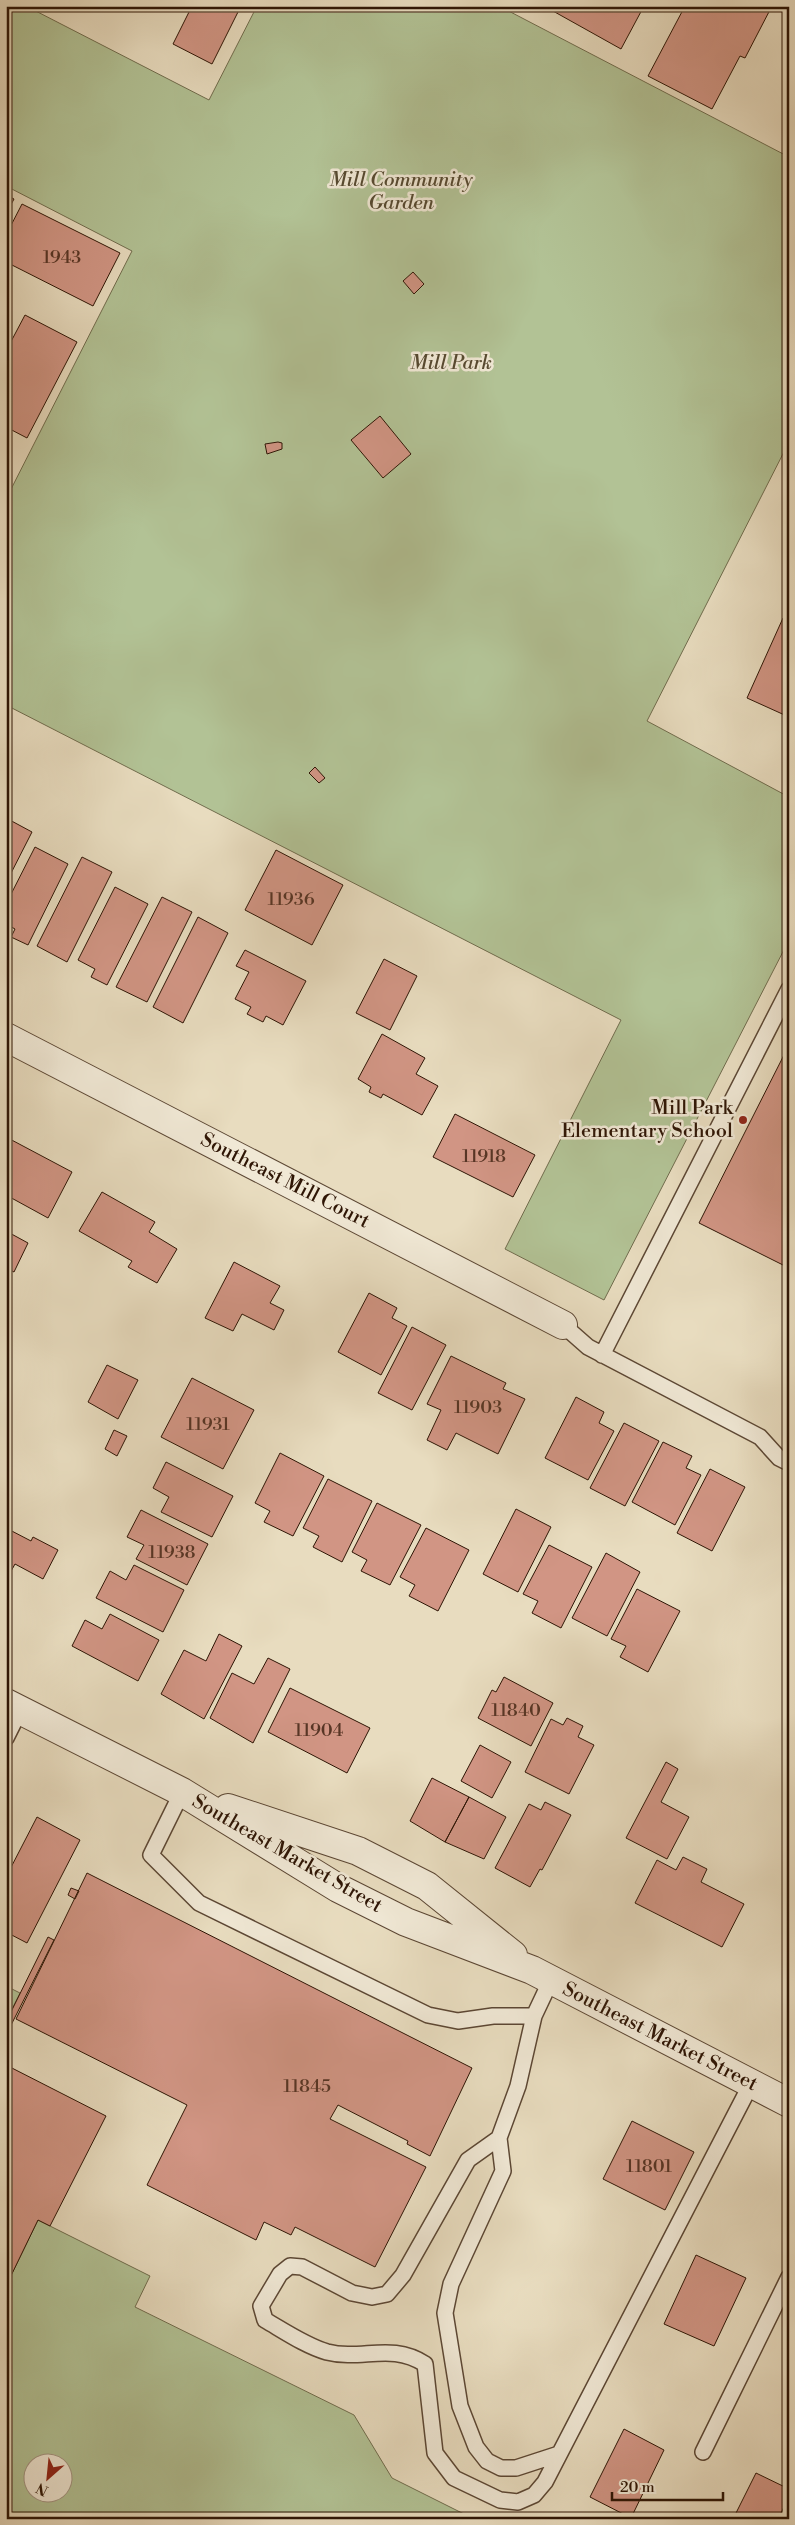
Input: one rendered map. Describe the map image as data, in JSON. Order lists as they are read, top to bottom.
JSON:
{
  "streets": {
    "street": ["Southeast Mill Court", "Southeast Market Street"]
  },
  "parks": ["Mill Community Garden", "Mill Park"],
  "places": ["Mill Park Elementary School"],
  "house_numbers": [
    "1943",
    "11936",
    "11918",
    "11903",
    "11931",
    "11938",
    "11840",
    "11904",
    "11845",
    "11801"
  ],
  "scale_bar": "20 m",
  "north": "bottom left"
}
